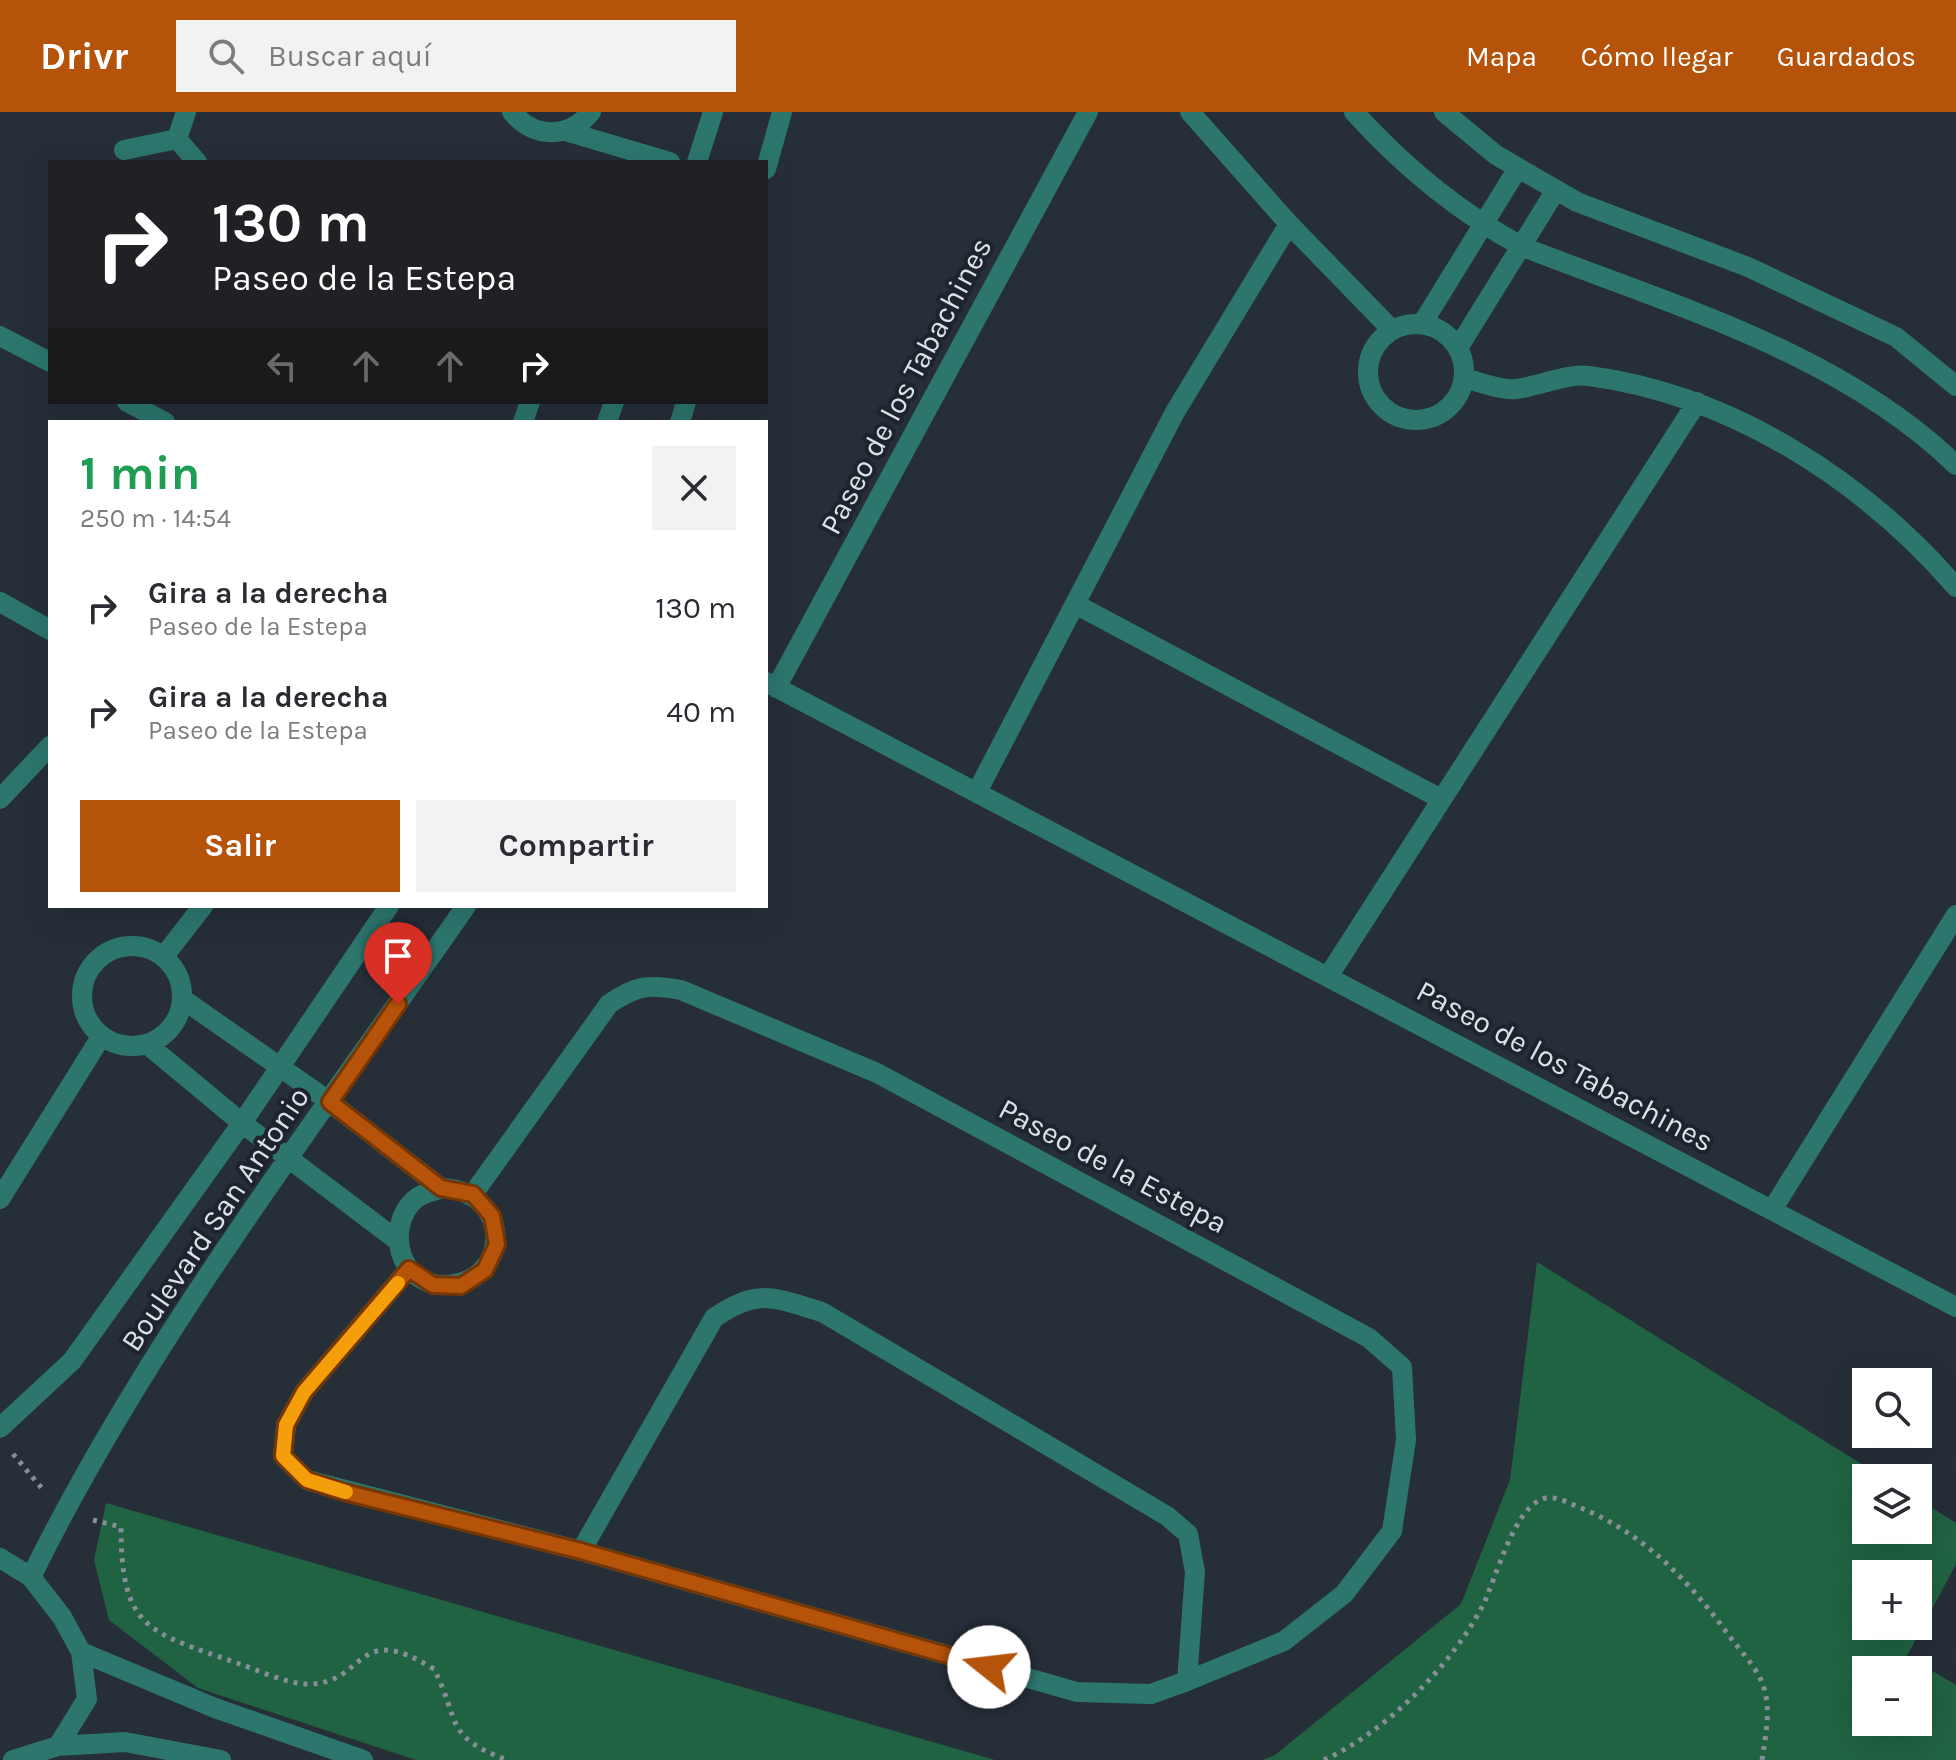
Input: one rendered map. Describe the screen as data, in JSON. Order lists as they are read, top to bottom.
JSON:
{
  "streets": {
    "street": ["Paseo de los Tabachines", "Paseo de la Estepa", "Boulevard San Antonio"]
  },
  "page": {
    "header": "Drivr",
    "search": "Buscar aquí",
    "nav": ["Mapa", "Cómo llegar", "Guardados"],
    "turn": ["130 m", "Paseo de la Estepa"],
    "heading": ["1 min", "250 m · 14:54"],
    "list": [
      {
        "name": "Gira a la derecha",
        "note": "Paseo de la Estepa",
        "value": "130 m"
      },
      {
        "name": "Gira a la derecha",
        "note": "Paseo de la Estepa",
        "value": "40 m"
      }
    ],
    "buttons": ["Salir", "Compartir"],
    "map_buttons": ["+", "−"]
  }
}
